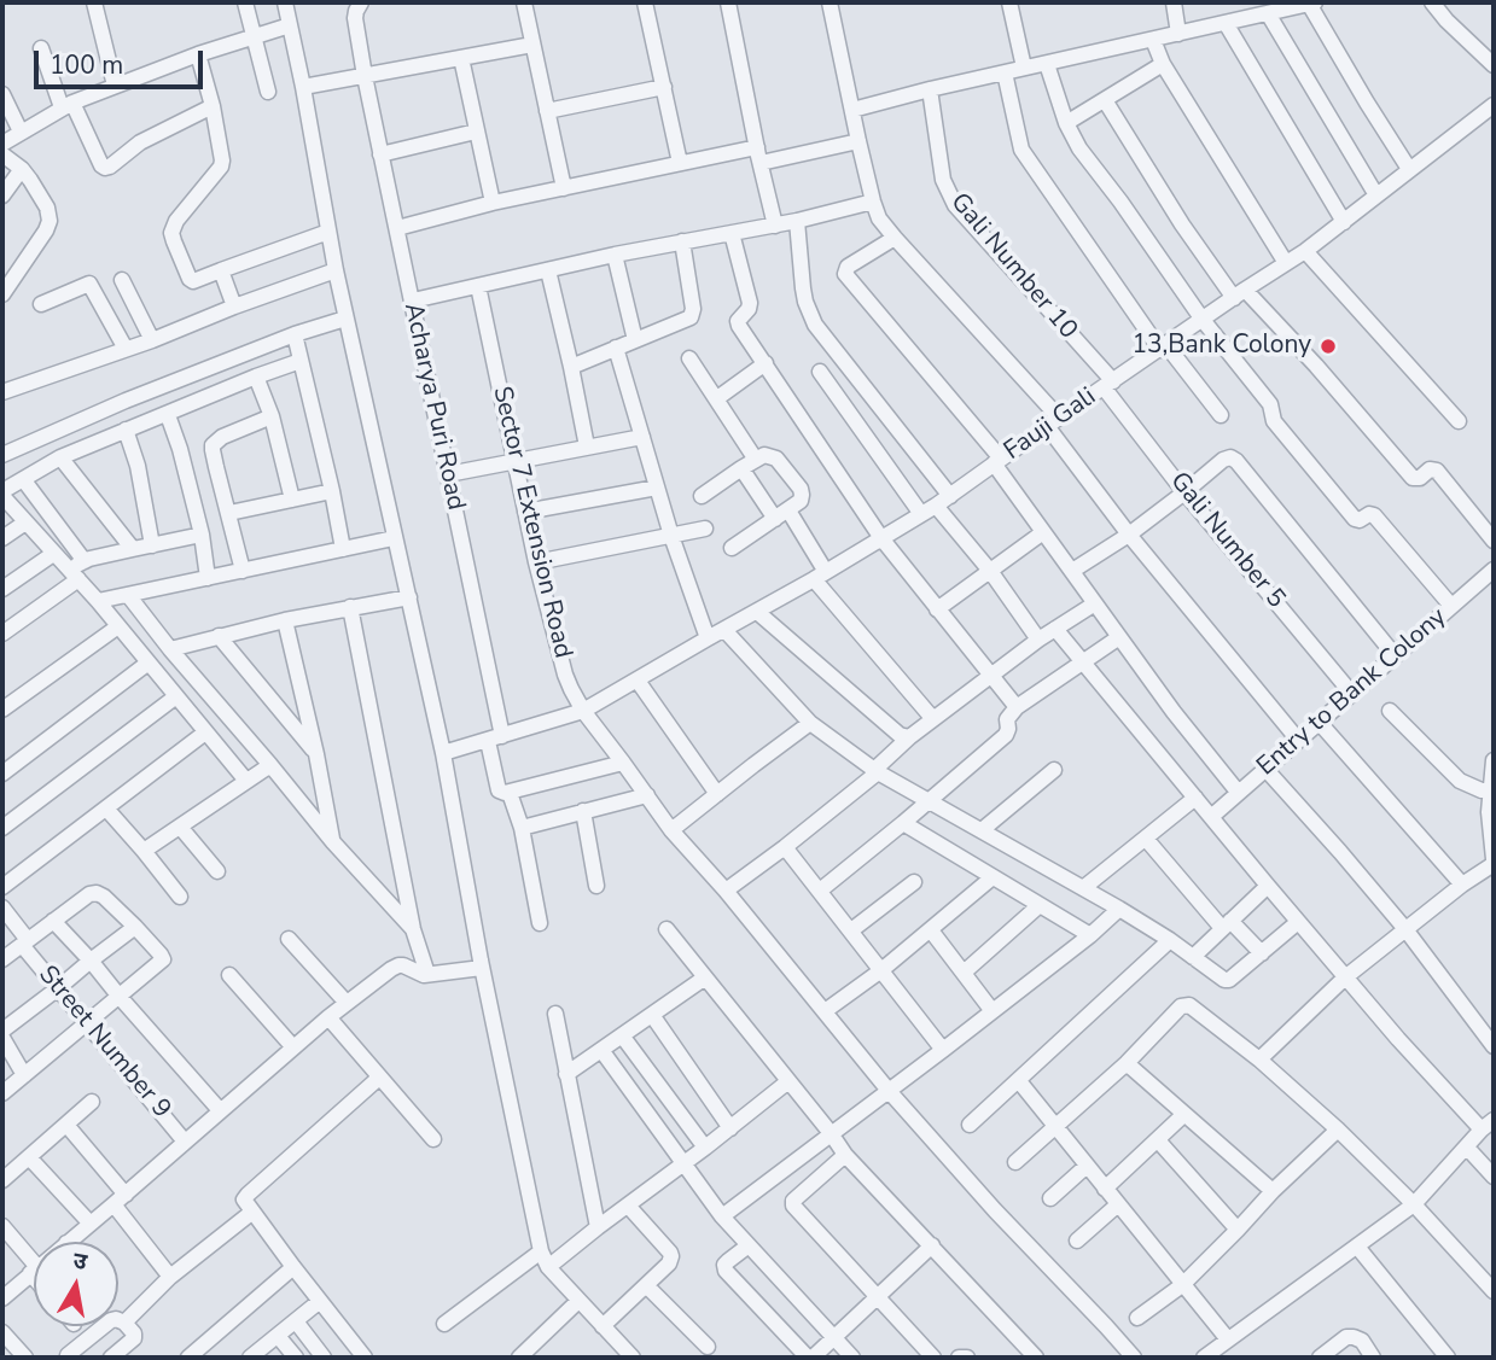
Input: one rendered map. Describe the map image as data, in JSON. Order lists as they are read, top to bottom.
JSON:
{
  "streets": {
    "street": [
      "Gali Number 10",
      "Acharya Puri Road",
      "Fauji Gali",
      "Sector 7 Extension Road",
      "Gali Number 5",
      "Entry to Bank Colony",
      "Street Number 9"
    ]
  },
  "crossings": [
    ["Gali Number 10", "Fauji Gali"],
    ["Gali Number 10", "Gali Number 5"],
    ["Fauji Gali", "Sector 7 Extension Road"],
    ["Fauji Gali", "Gali Number 5"],
    ["Gali Number 5", "Entry to Bank Colony"]
  ],
  "places": ["13,Bank Colony"],
  "scale_bar": "100 m",
  "north": "top"
}
